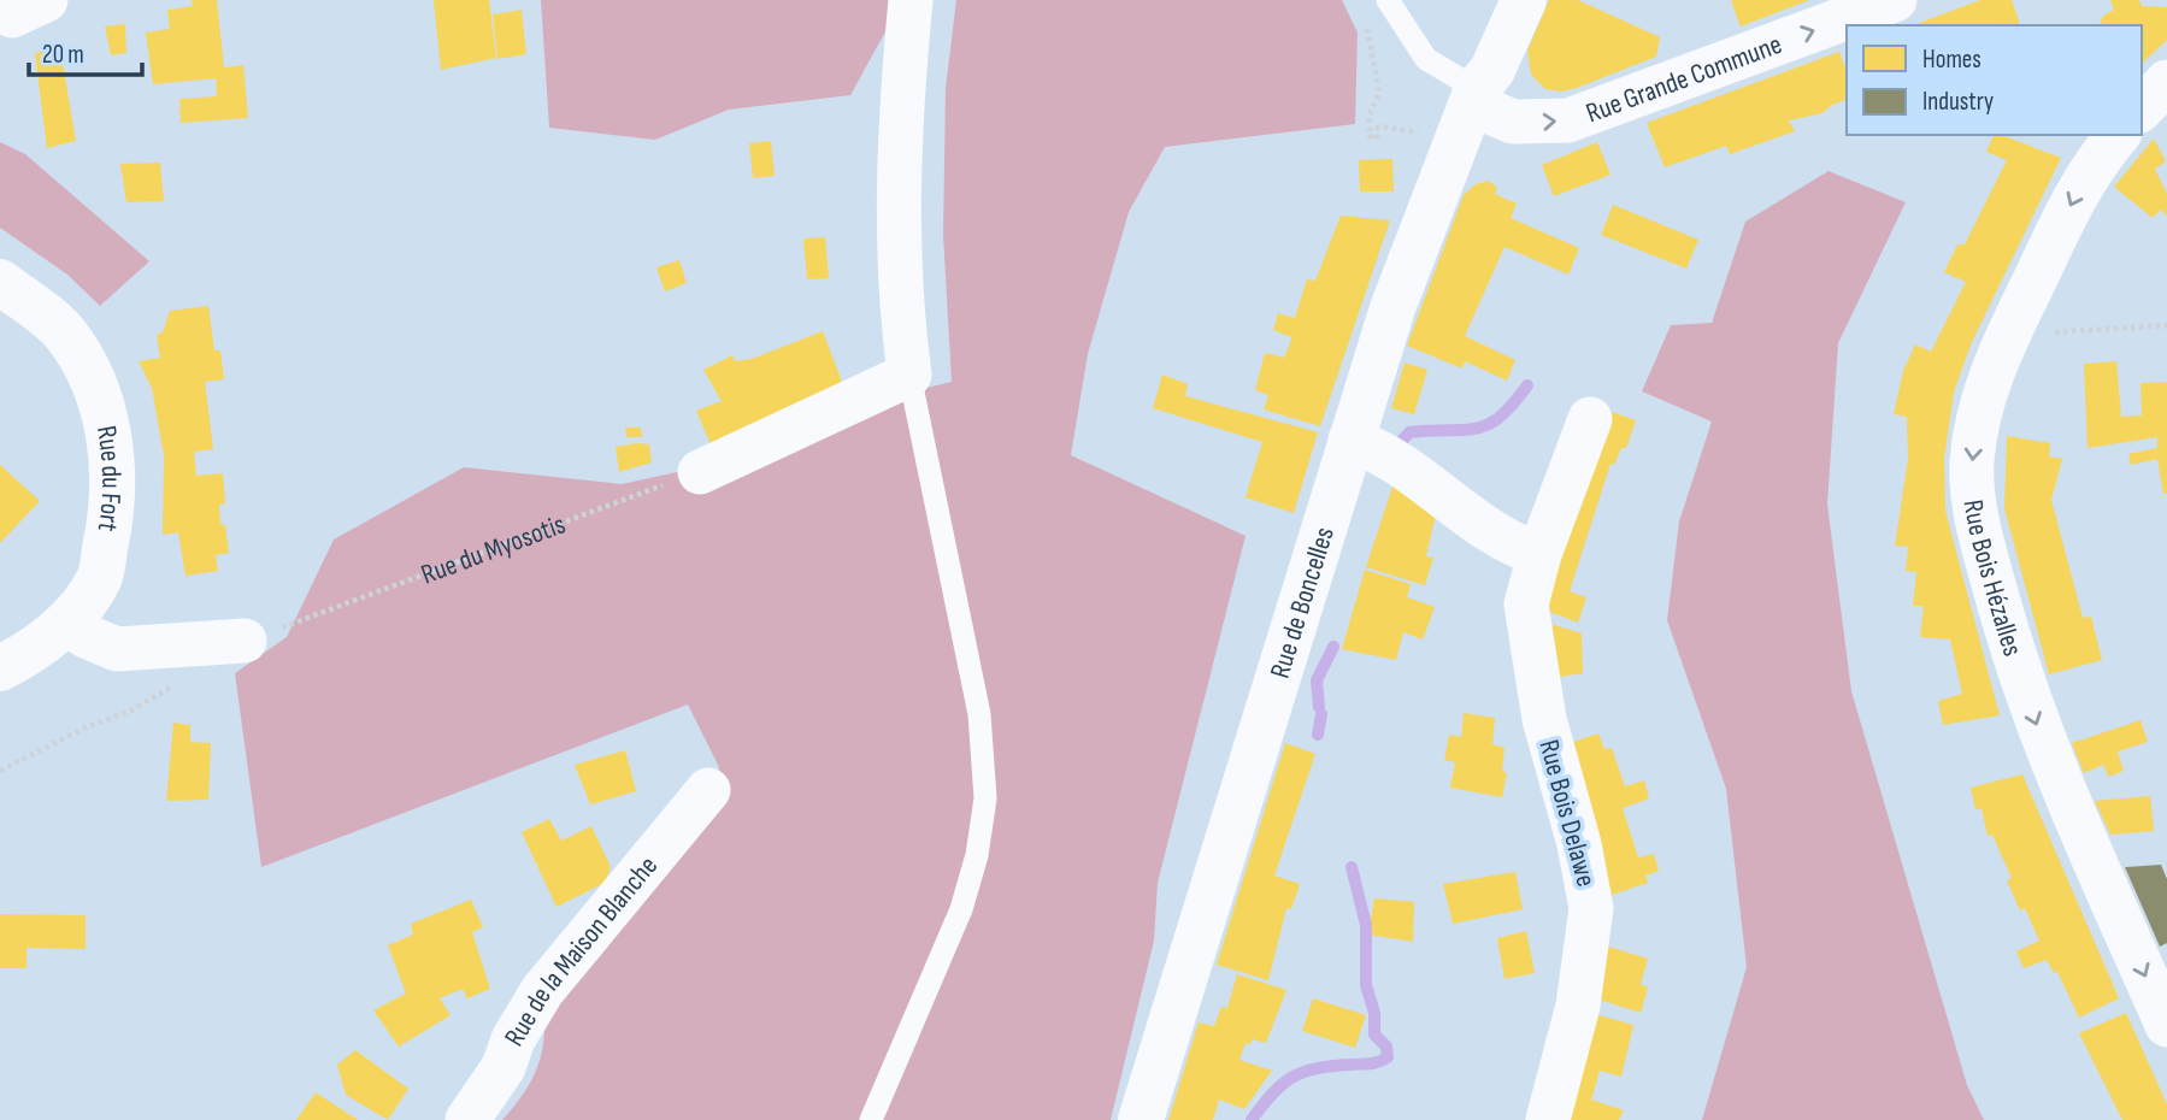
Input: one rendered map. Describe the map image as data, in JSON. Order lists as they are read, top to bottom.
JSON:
{
  "streets": {
    "main road": ["Rue du Fort", "Rue de Boncelles"],
    "street": [
      "Rue Grande Commune",
      "Rue Bois Hézalles",
      "Rue Bois Delawe",
      "Rue de la Maison Blanche"
    ],
    "path": ["Rue du Myosotis"]
  },
  "crossings": [
    ["Rue Grande Commune", "Rue de Boncelles"]
  ],
  "one_way": ["Rue Grande Commune", "Rue Bois Hézalles"],
  "legend": ["Homes", "Industry"],
  "scale_bar": "20 m"
}
